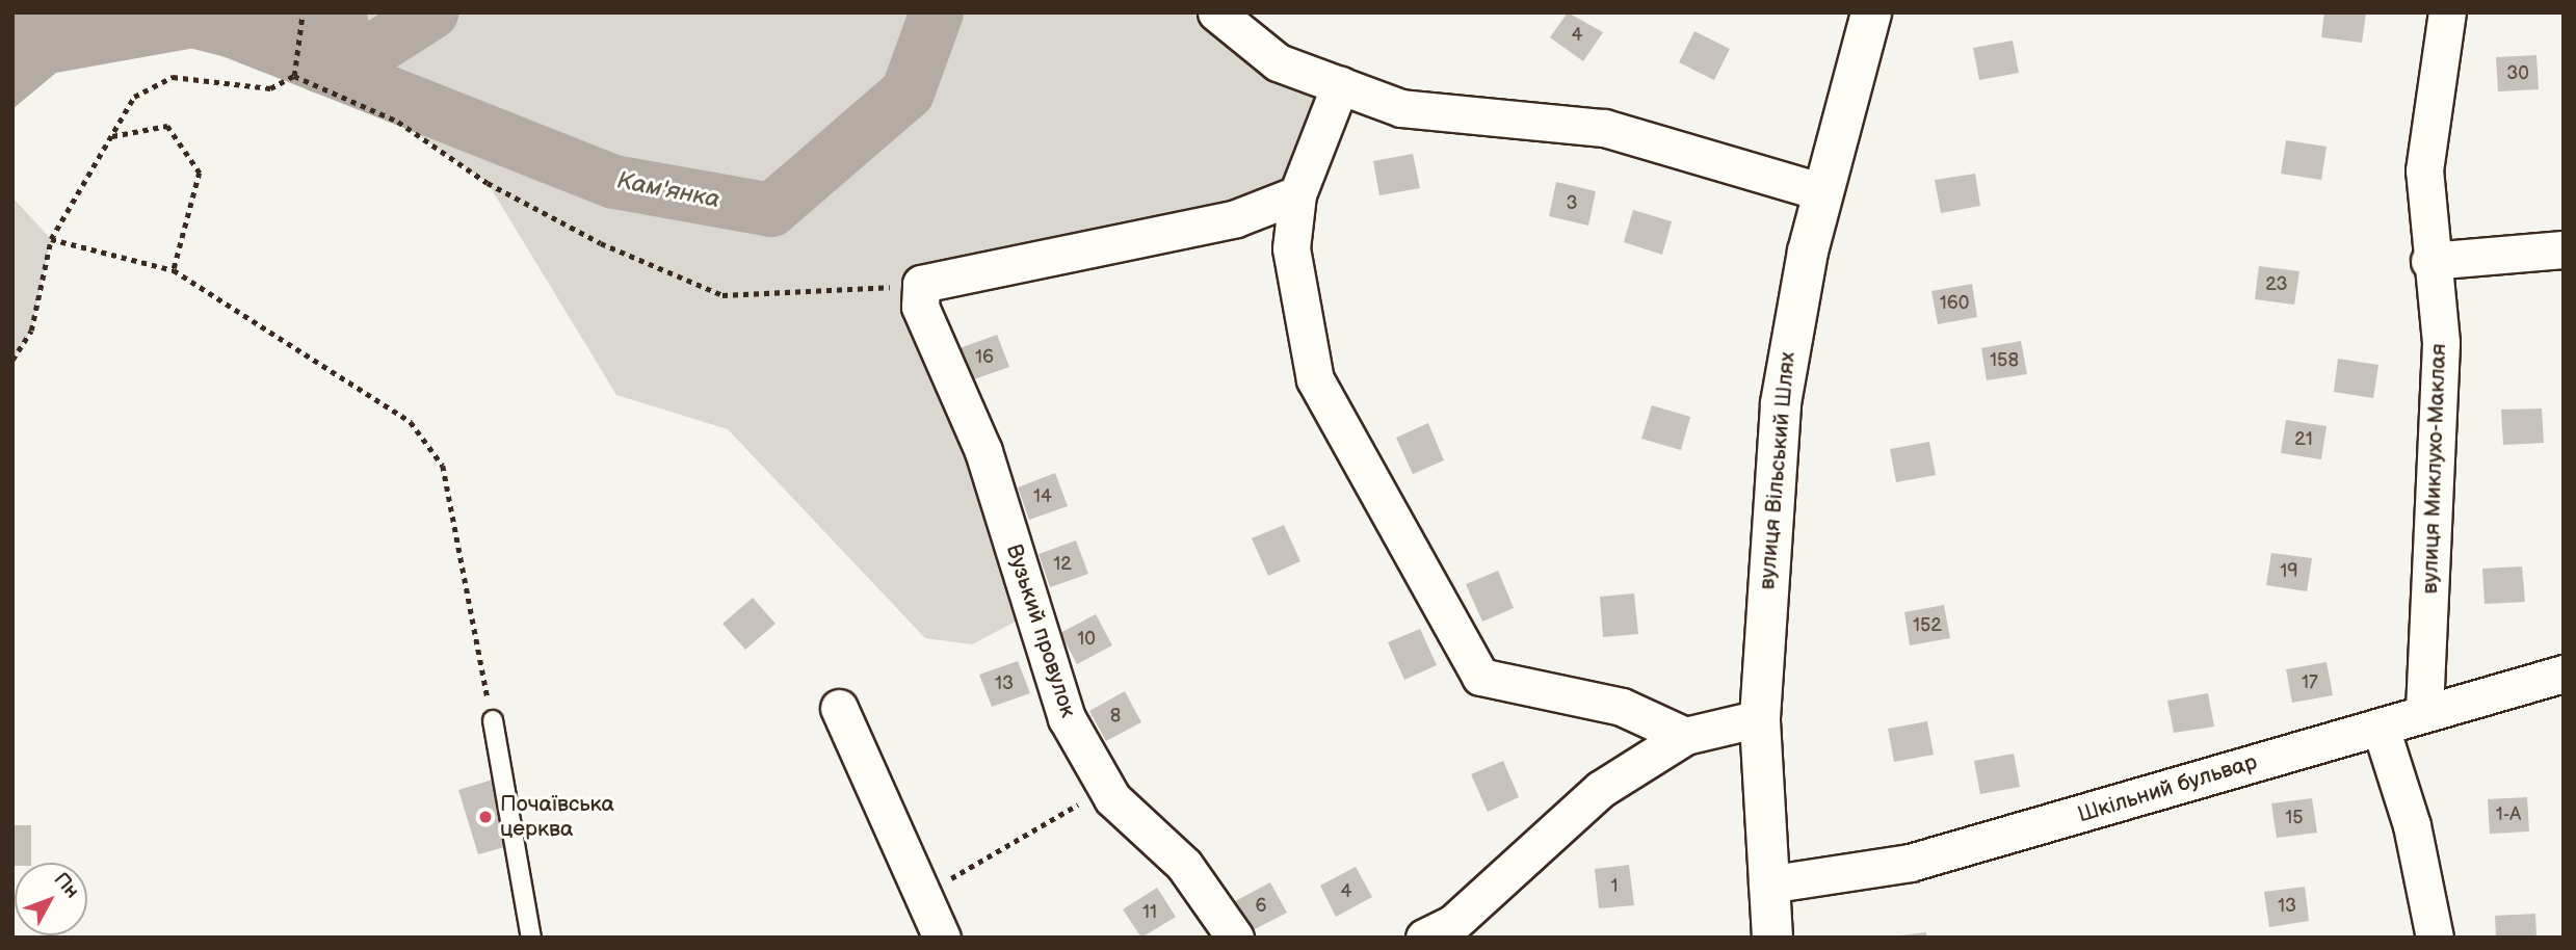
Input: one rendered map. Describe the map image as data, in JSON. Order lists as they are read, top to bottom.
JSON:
{
  "streets": {
    "street": [
      "вулиця Миклухо-Маклая",
      "вулиця Вільський Шлях",
      "Вузький провулок",
      "Шкільний бульвар"
    ]
  },
  "crossings": [
    ["вулиця Миклухо-Маклая", "Шкільний бульвар"],
    ["вулиця Вільський Шлях", "Шкільний бульвар"]
  ],
  "water": ["Кам'янка"],
  "places": ["Почаївська церква"],
  "house_numbers": [
    "4",
    "30",
    "3",
    "23",
    "160",
    "16",
    "158",
    "21",
    "14",
    "12",
    "19",
    "152",
    "10",
    "17",
    "13",
    "8",
    "1-А",
    "15",
    "1",
    "4",
    "6",
    "13",
    "11"
  ],
  "north": "top right"
}
